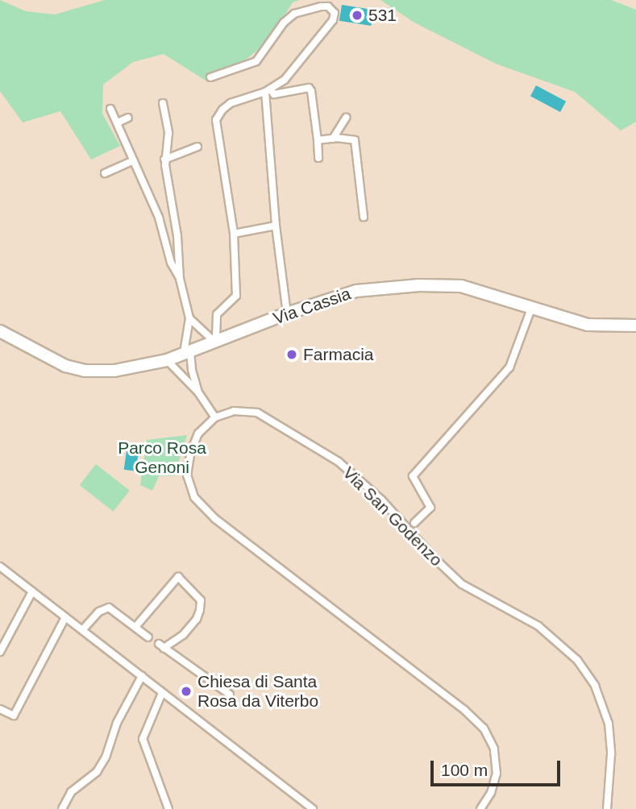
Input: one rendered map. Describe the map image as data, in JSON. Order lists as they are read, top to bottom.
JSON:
{
  "streets": {
    "main road": ["Via Cassia"],
    "street": ["Via San Godenzo"]
  },
  "parks": ["Parco Rosa Genoni"],
  "places": ["531", "Farmacia", "Chiesa di Santa Rosa da Viterbo"],
  "scale_bar": "100 m"
}
